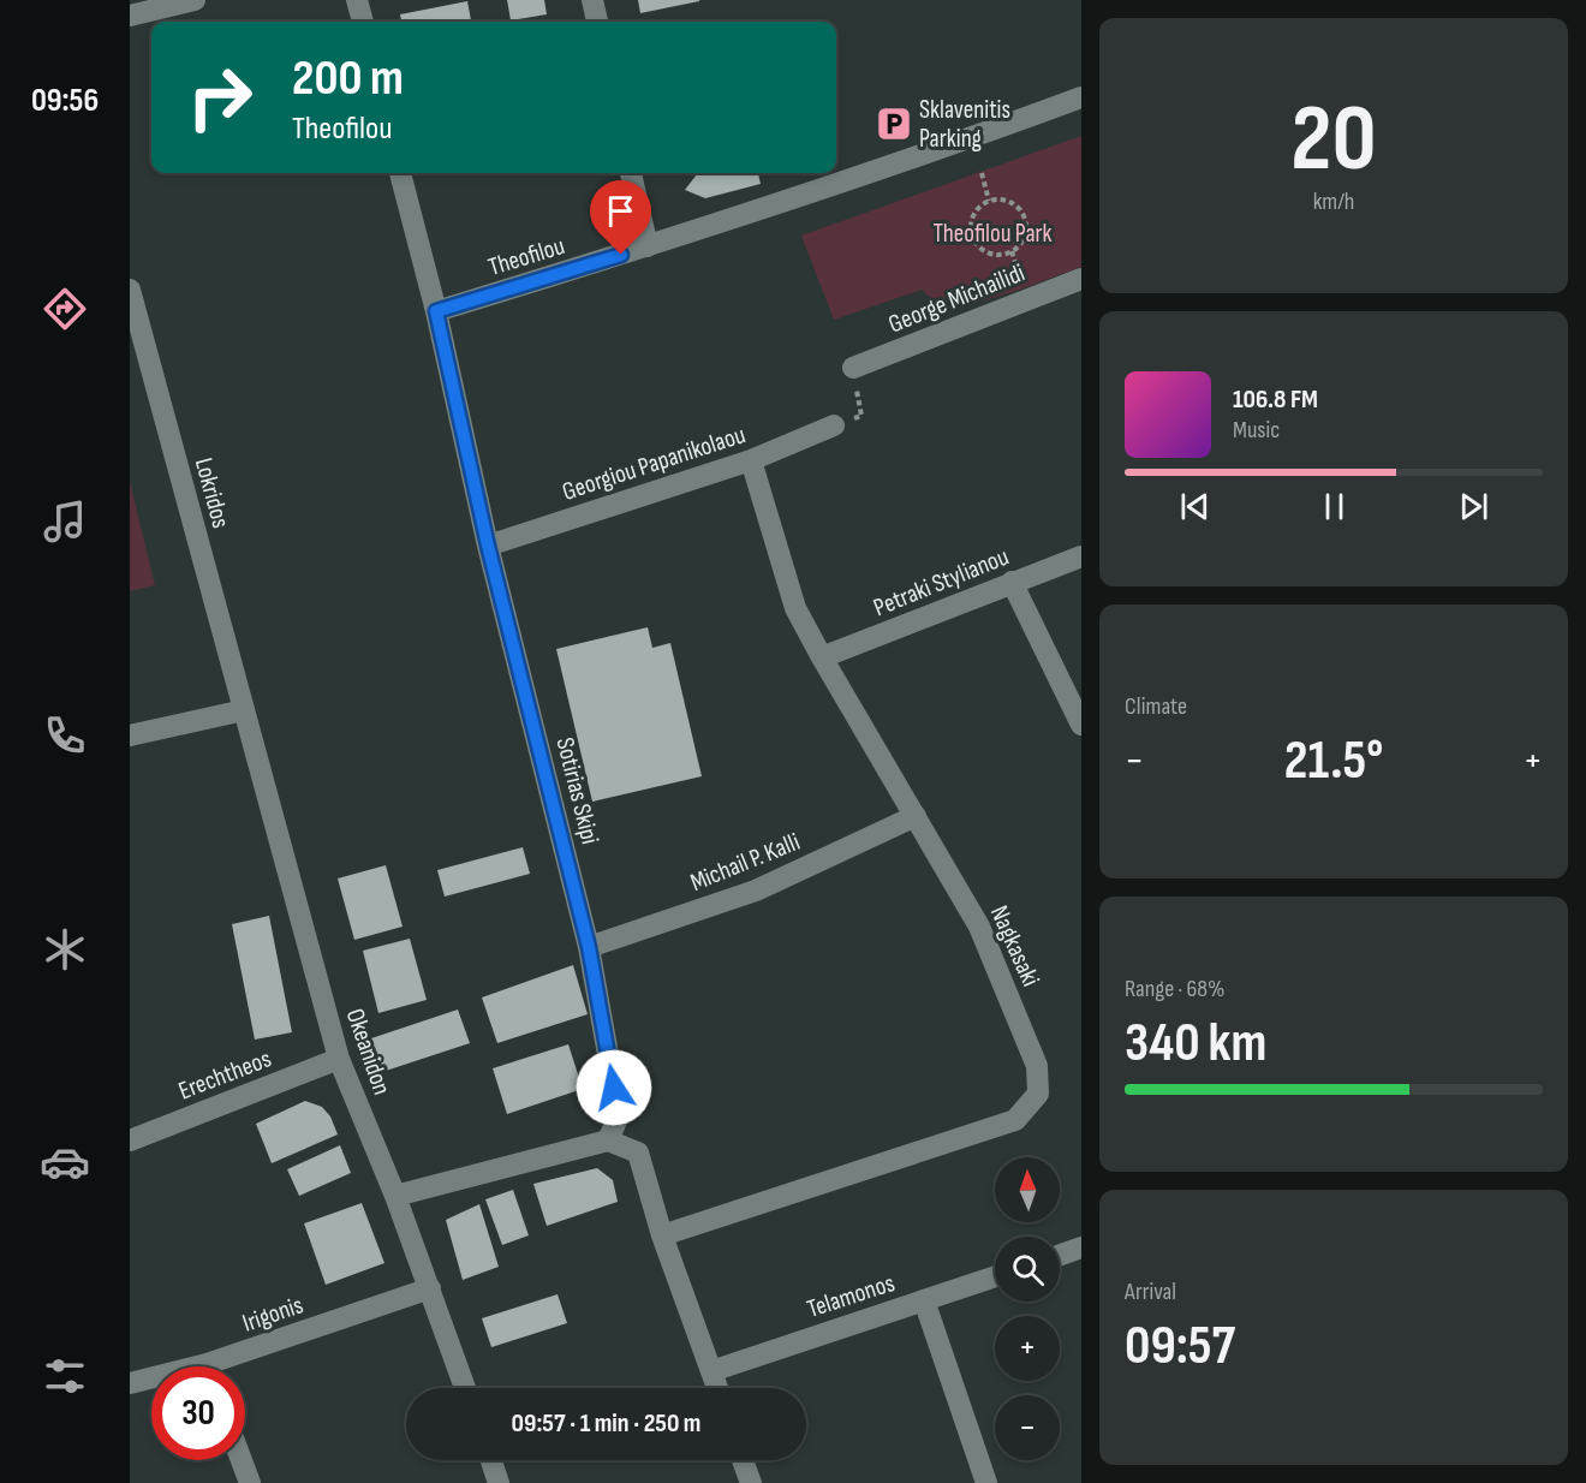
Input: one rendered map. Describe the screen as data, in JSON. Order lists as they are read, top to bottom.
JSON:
{
  "streets": {
    "street": [
      "Theofilou",
      "George Michailidi",
      "Georgiou Papanikolaou",
      "Lokridos",
      "Petraki Stylianou",
      "Sotirias Skipi",
      "Michail P. Kalli",
      "Nagkasaki",
      "Okeanidon",
      "Erechtheos",
      "Telamonos",
      "Irigonis"
    ]
  },
  "crossings": [
    ["Theofilou", "Sotirias Skipi"],
    ["Georgiou Papanikolaou", "Sotirias Skipi"],
    ["Georgiou Papanikolaou", "Nagkasaki"],
    ["Lokridos", "Okeanidon"],
    ["Petraki Stylianou", "Nagkasaki"],
    ["Sotirias Skipi", "Michail P. Kalli"],
    ["Michail P. Kalli", "Nagkasaki"],
    ["Okeanidon", "Erechtheos"],
    ["Okeanidon", "Irigonis"]
  ],
  "parks": ["Theofilou Park"],
  "places": {
    "parking": ["Sklavenitis Parking"]
  },
  "north": "top",
  "page": {
    "tabs": "09:56",
    "tile": [
      ["20", "km/h"],
      "Climate",
      ["Range · 68%", "340 km"],
      ["Arrival", "09:57"]
    ],
    "turn": ["200 m", "Theofilou"],
    "song": ["106.8 FM", "Music"],
    "heat": ["−", "21.5°", "+"],
    "map_buttons": ["+", "−"],
    "limit": "30",
    "trip": "09:57 · 1 min · 250 m"
  }
}
